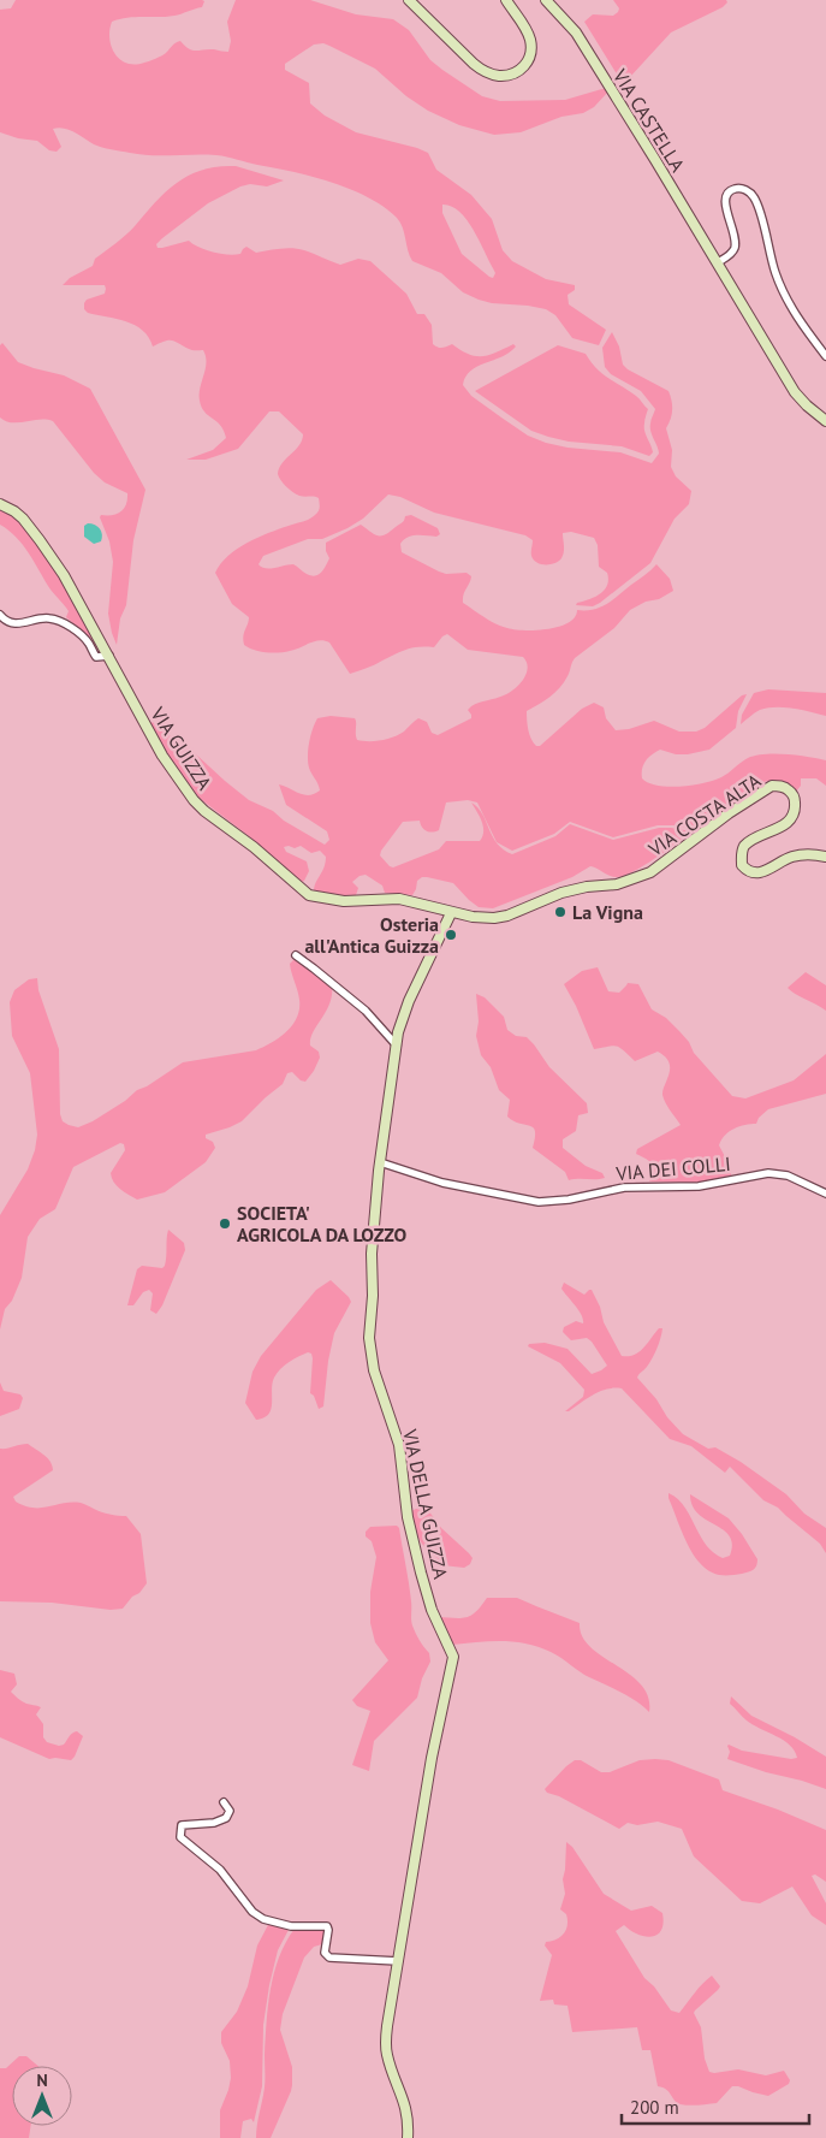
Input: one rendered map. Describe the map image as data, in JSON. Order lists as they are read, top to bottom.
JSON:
{
  "streets": {
    "main road": [
      "VIA CASTELLA",
      "VIA GUIZZA",
      "VIA COSTA ALTA",
      "VIA DELLA GUIZZA"
    ],
    "street": ["VIA DEI COLLI"]
  },
  "crossings": [
    ["VIA GUIZZA", "VIA COSTA ALTA"],
    ["VIA GUIZZA", "VIA DELLA GUIZZA"],
    ["VIA COSTA ALTA", "VIA DELLA GUIZZA"],
    ["VIA DEI COLLI", "VIA DELLA GUIZZA"]
  ],
  "places": ["La Vigna", "Osteria all'Antica Guizza", "SOCIETA' AGRICOLA DA LOZZO"],
  "scale_bar": "200 m",
  "north": "top"
}
